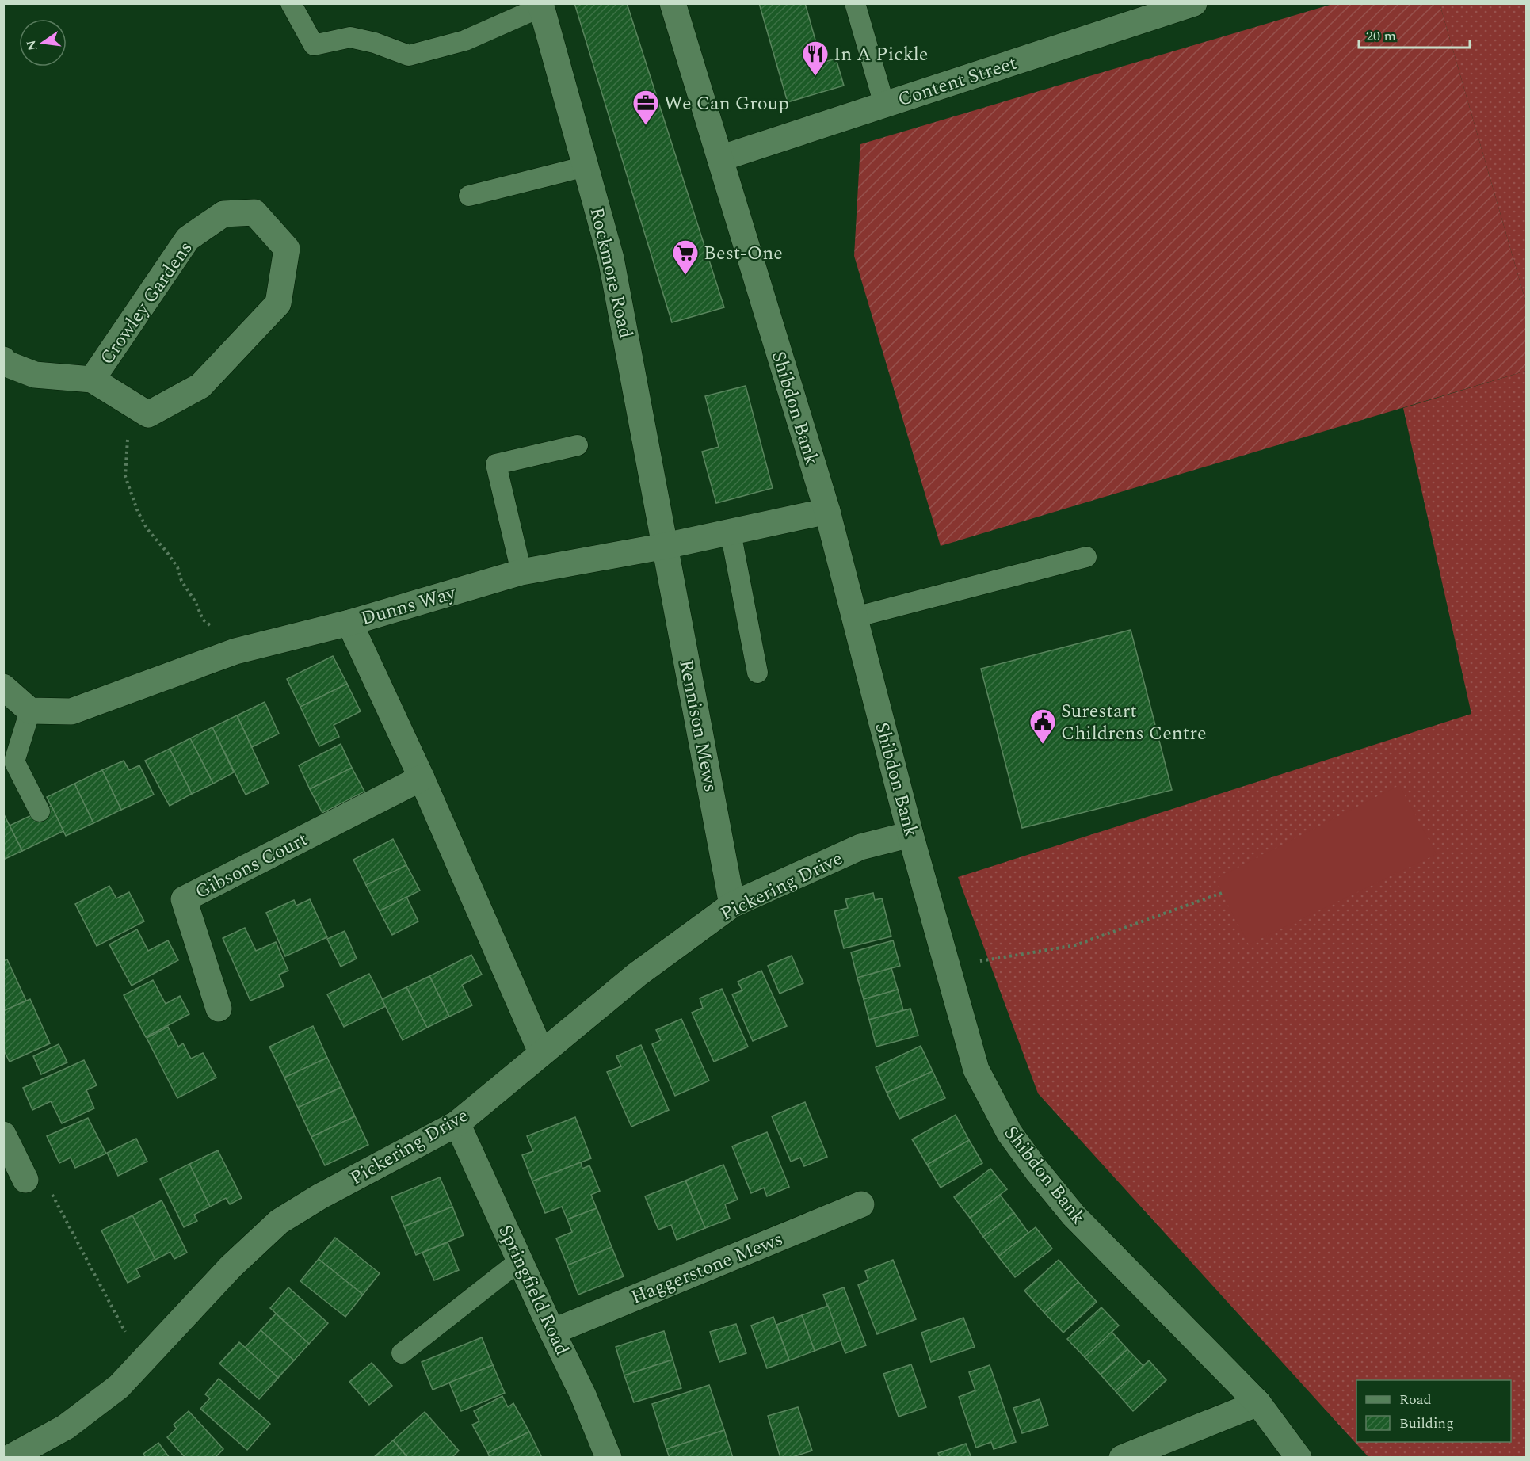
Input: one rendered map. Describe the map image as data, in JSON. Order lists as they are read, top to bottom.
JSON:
{
  "streets": {
    "street": [
      "Content Street",
      "Rockmore Road",
      "Crowley Gardens",
      "Shibdon Bank",
      "Dunns Way",
      "Rennison Mews",
      "Gibsons Court",
      "Pickering Drive",
      "Haggerstone Mews",
      "Springfield Road"
    ]
  },
  "crossings": [
    ["Content Street", "Shibdon Bank"],
    ["Rockmore Road", "Dunns Way"],
    ["Rockmore Road", "Rennison Mews"],
    ["Shibdon Bank", "Dunns Way"],
    ["Shibdon Bank", "Pickering Drive"],
    ["Dunns Way", "Rennison Mews"],
    ["Rennison Mews", "Pickering Drive"],
    ["Pickering Drive", "Springfield Road"],
    ["Haggerstone Mews", "Springfield Road"]
  ],
  "places": {
    "restaurant": ["In A Pickle"],
    "office": ["We Can Group"],
    "supermarket": ["Best-One"],
    "public building": ["Surestart Childrens Centre"]
  },
  "legend": ["Road", "Building"],
  "scale_bar": "20 m",
  "north": "left"
}
